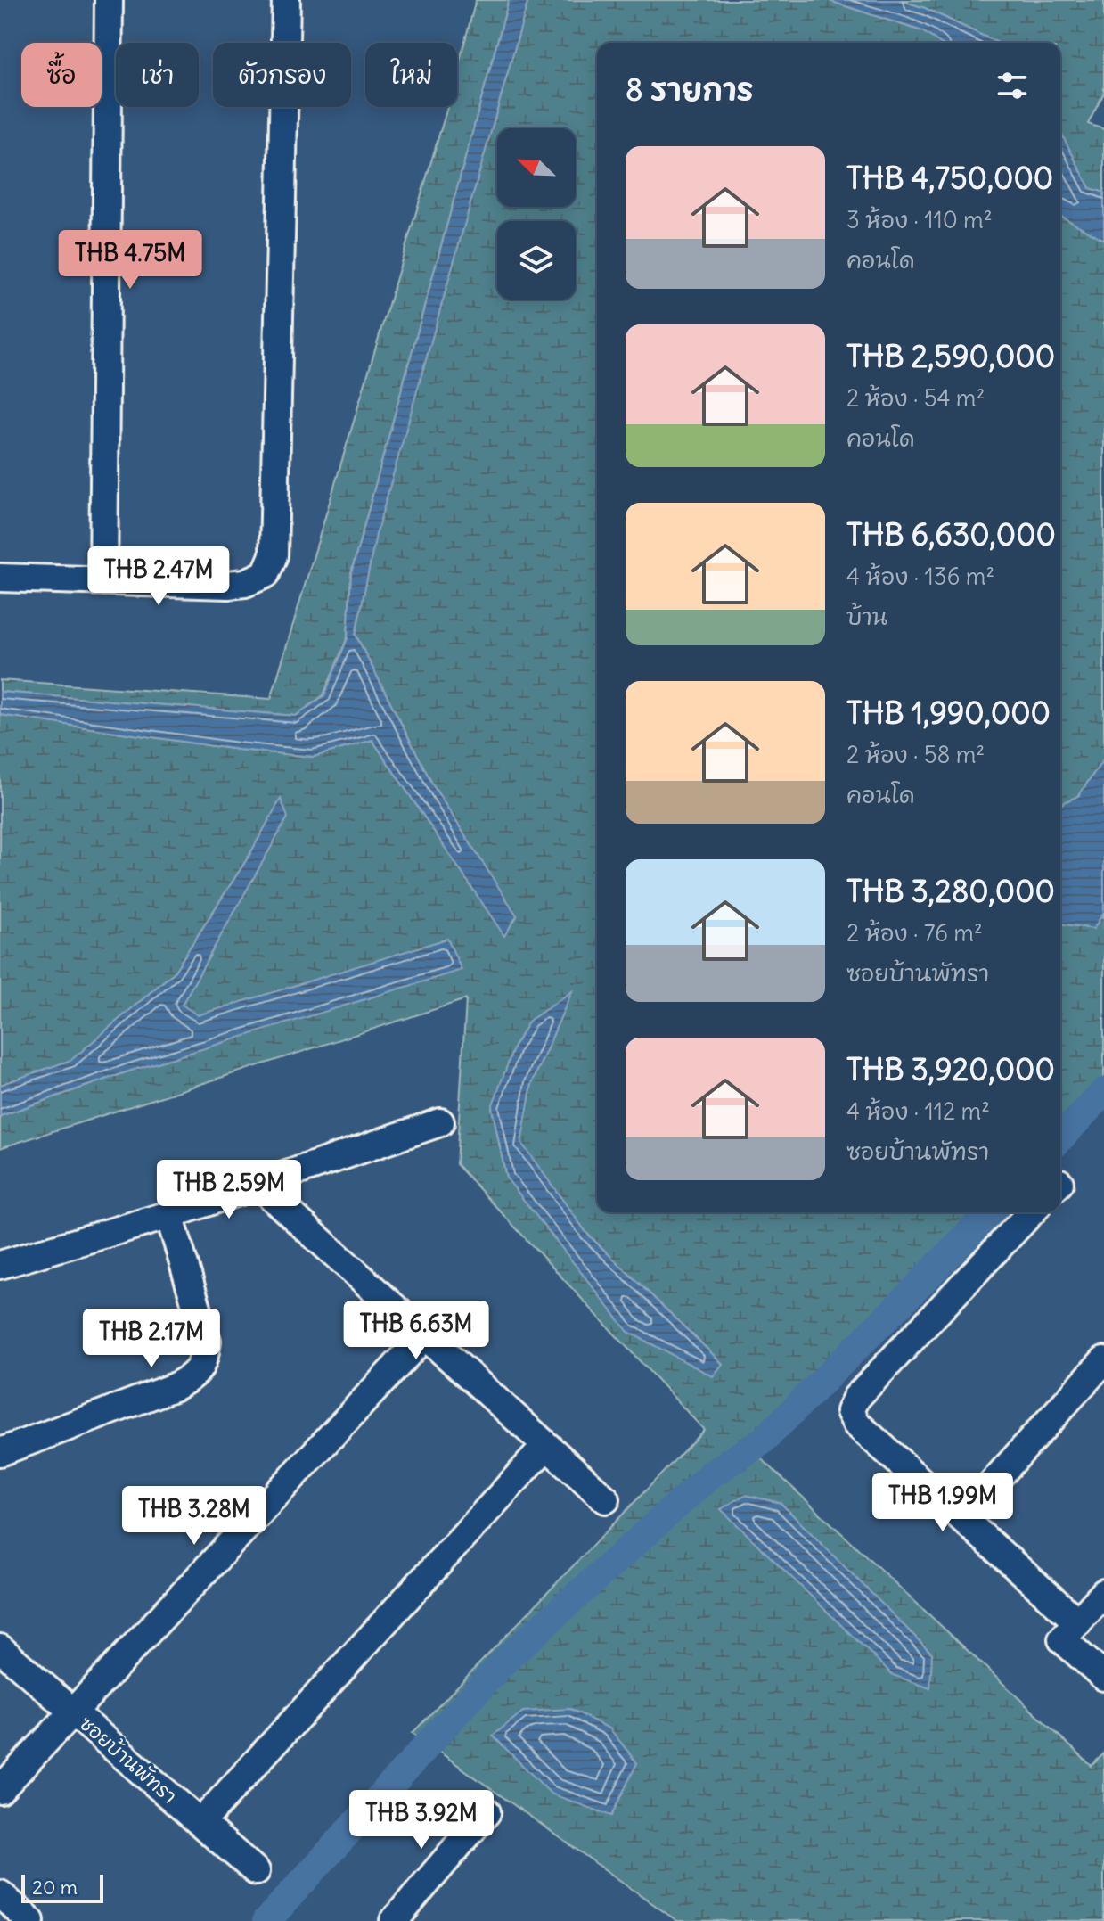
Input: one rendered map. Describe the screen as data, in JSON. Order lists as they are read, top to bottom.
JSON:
{
  "streets": {
    "street": ["ซอยบ้านพัทรา"]
  },
  "scale_bar": "20 m",
  "north": "top left",
  "page": {
    "chip": [
      "ซื้อ",
      "เช่า",
      "ตัวกรอง",
      "ใหม่"
    ],
    "heading": "8 รายการ",
    "list": [
      {
        "name": "THB 4,750,000",
        "note": "3 ห้อง · 110 m² · คอนโด"
      },
      {
        "name": "THB 2,590,000",
        "note": "2 ห้อง · 54 m² · คอนโด"
      },
      {
        "name": "THB 6,630,000",
        "note": "4 ห้อง · 136 m² · บ้าน"
      },
      {
        "name": "THB 1,990,000",
        "note": "2 ห้อง · 58 m² · คอนโด"
      },
      {
        "name": "THB 3,280,000",
        "note": "2 ห้อง · 76 m² · ซอยบ้านพัทรา"
      },
      {
        "name": "THB 3,920,000",
        "note": "4 ห้อง · 112 m² · ซอยบ้านพัทรา"
      }
    ],
    "price": [
      "THB 4.75M",
      "THB 2.47M",
      "THB 2.59M",
      "THB 6.63M",
      "THB 2.17M",
      "THB 1.99M",
      "THB 3.28M",
      "THB 3.92M"
    ],
    "scale": "20 m"
  }
}
